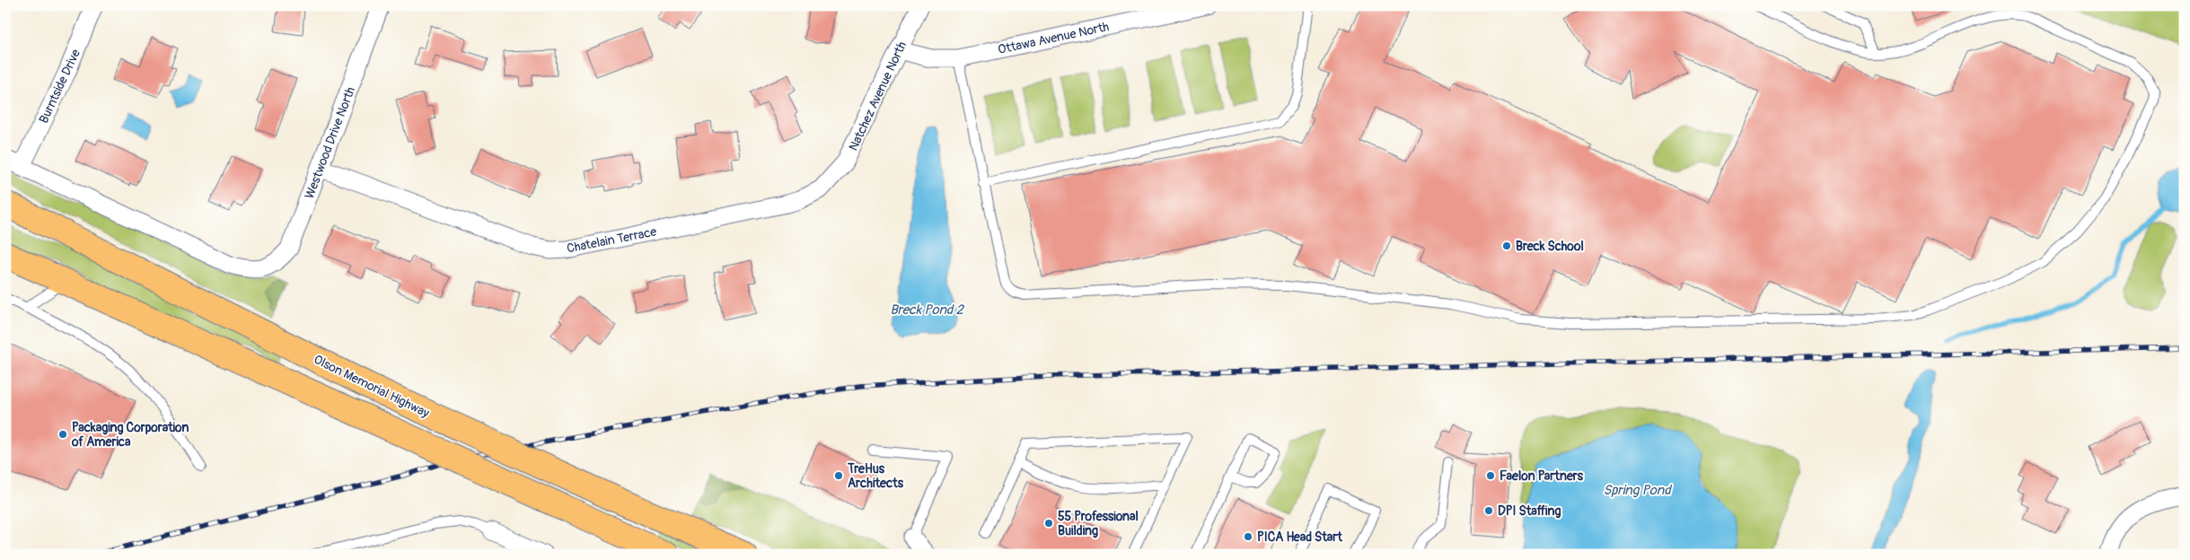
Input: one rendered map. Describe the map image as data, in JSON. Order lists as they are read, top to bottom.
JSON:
{
  "streets": {
    "main road": ["Olson Memorial Highway"],
    "street": [
      "Ottawa Avenue North",
      "Burntside Drive",
      "Natchez Avenue North",
      "Westwood Drive North",
      "Chatelain Terrace"
    ]
  },
  "crossings": [
    ["Ottawa Avenue North", "Natchez Avenue North"],
    ["Burntside Drive", "Westwood Drive North"],
    ["Natchez Avenue North", "Chatelain Terrace"],
    ["Westwood Drive North", "Chatelain Terrace"]
  ],
  "water": ["Breck Pond 2", "Spring Pond"],
  "places": [
    "Breck School",
    "Packaging Corporation of America",
    "TreHus Architects",
    "Faelon Partners",
    "DPI Staffing",
    "55 Professional Building",
    "PICA Head Start"
  ]
}
